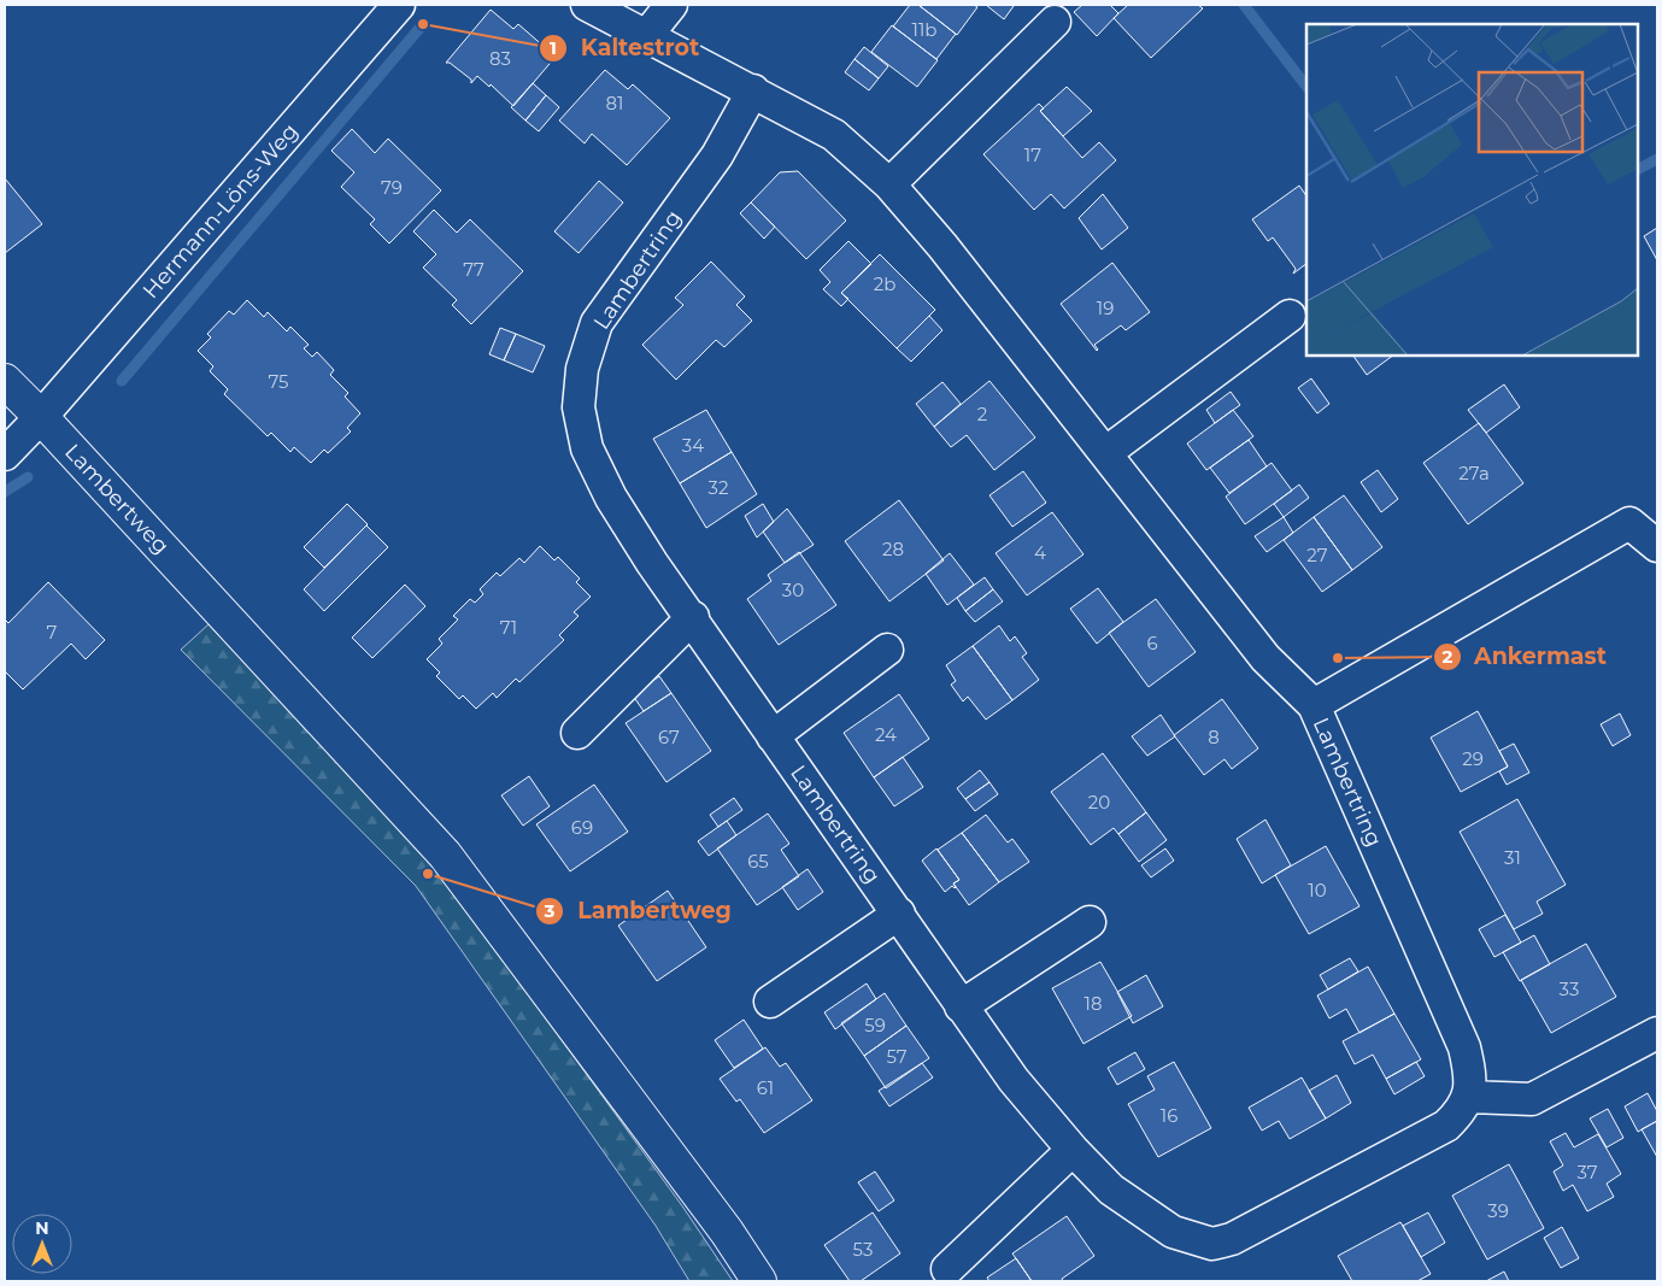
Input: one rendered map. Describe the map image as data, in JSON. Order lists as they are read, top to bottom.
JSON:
{
  "streets": {
    "street": ["Hermann-Löns-Weg", "Lambertring", "Lambertweg"]
  },
  "crossings": [
    ["Hermann-Löns-Weg", "Lambertweg"]
  ],
  "places": ["Kaltestrot", "Ankermast", "Lambertweg"],
  "house_numbers": [
    "11b",
    "83",
    "81",
    "17",
    "79",
    "77",
    "2b",
    "19",
    "75",
    "2",
    "34",
    "27a",
    "32",
    "28",
    "4",
    "27",
    "30",
    "71",
    "7",
    "6",
    "24",
    "67",
    "8",
    "29",
    "20",
    "69",
    "31",
    "65",
    "10",
    "33",
    "18",
    "59",
    "57",
    "61",
    "16",
    "37",
    "39",
    "53"
  ],
  "north": "top"
}
